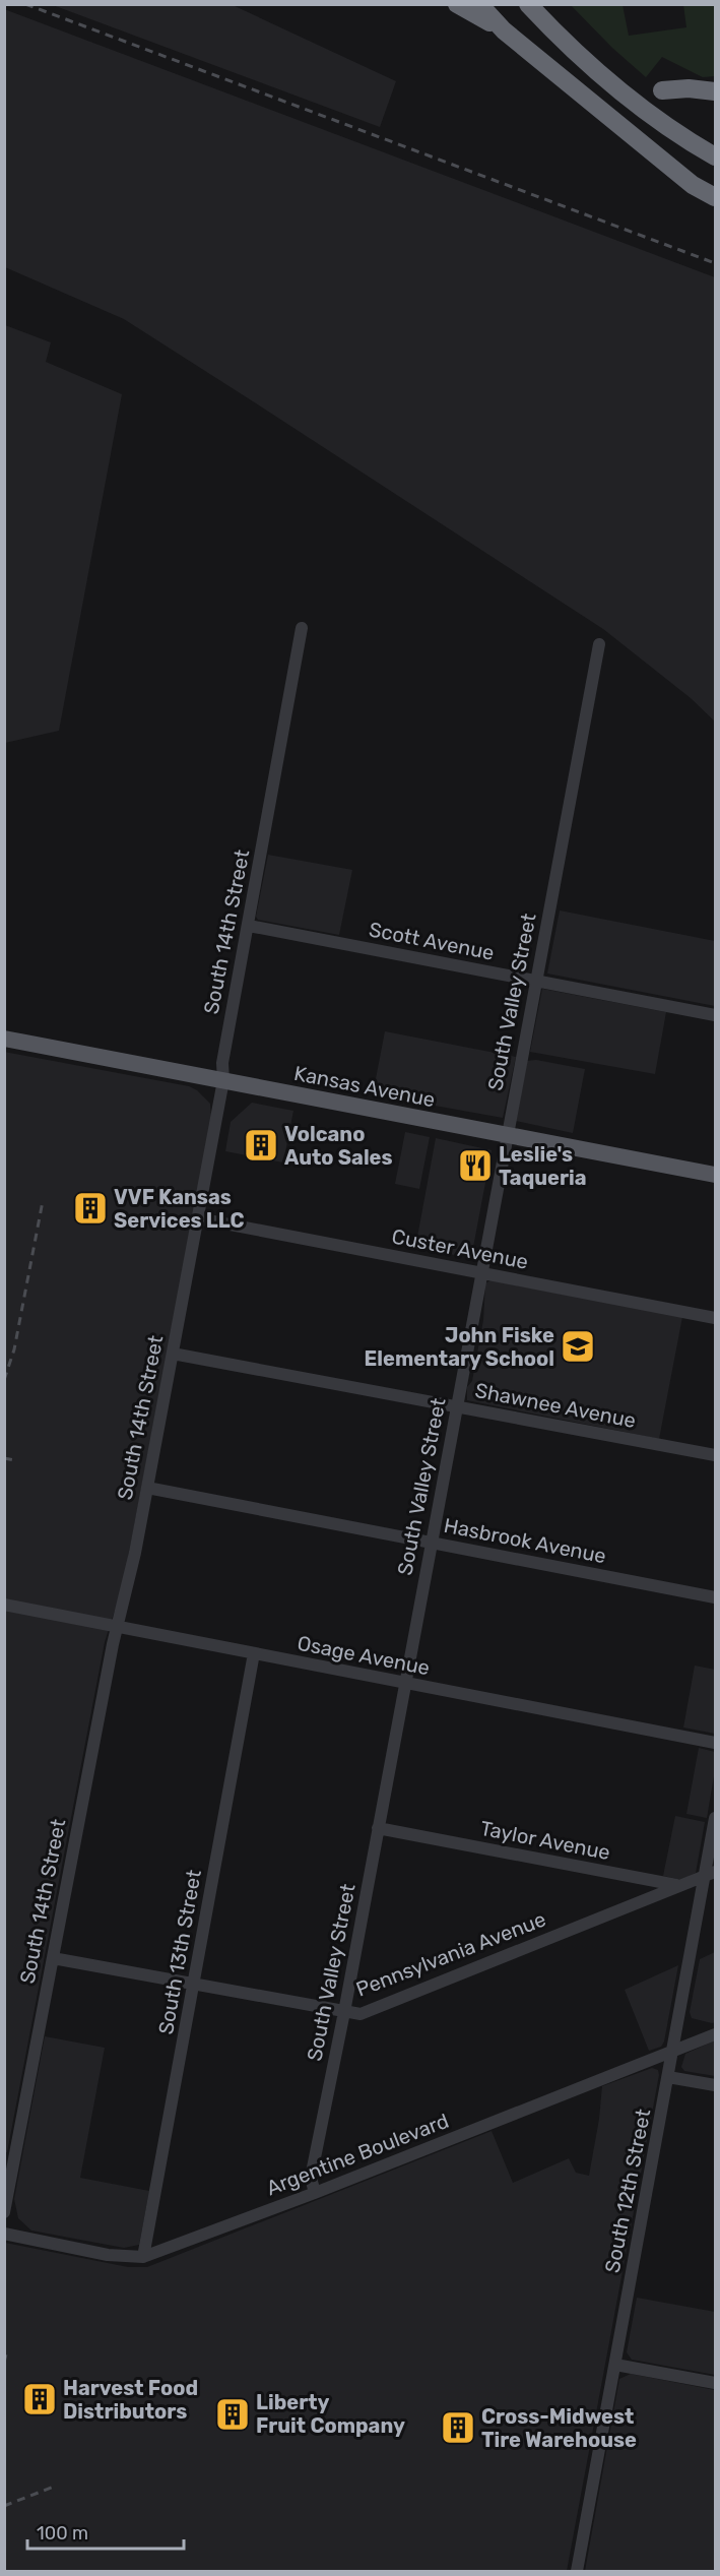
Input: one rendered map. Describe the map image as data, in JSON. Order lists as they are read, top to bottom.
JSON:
{
  "streets": {
    "main road": ["Kansas Avenue"],
    "street": [
      "South 14th Street",
      "Scott Avenue",
      "South Valley Street",
      "Custer Avenue",
      "Shawnee Avenue",
      "Hasbrook Avenue",
      "Osage Avenue",
      "Taylor Avenue",
      "South 13th Street",
      "Pennsylvania Avenue",
      "Argentine Boulevard",
      "South 12th Street"
    ]
  },
  "crossings": [
    ["South 14th Street", "Scott Avenue"],
    ["South 14th Street", "Kansas Avenue"],
    ["South 14th Street", "Custer Avenue"],
    ["South 14th Street", "Shawnee Avenue"],
    ["South 14th Street", "Hasbrook Avenue"],
    ["South 14th Street", "Osage Avenue"],
    ["South 14th Street", "Pennsylvania Avenue"],
    ["Scott Avenue", "South Valley Street"],
    ["South Valley Street", "Kansas Avenue"],
    ["South Valley Street", "Custer Avenue"],
    ["South Valley Street", "Shawnee Avenue"],
    ["South Valley Street", "Hasbrook Avenue"],
    ["South Valley Street", "Osage Avenue"],
    ["South Valley Street", "Taylor Avenue"],
    ["South Valley Street", "Pennsylvania Avenue"],
    ["South Valley Street", "Argentine Boulevard"],
    ["Osage Avenue", "South 13th Street"],
    ["Taylor Avenue", "Pennsylvania Avenue"],
    ["Taylor Avenue", "South 12th Street"],
    ["South 13th Street", "Pennsylvania Avenue"],
    ["South 13th Street", "Argentine Boulevard"],
    ["Argentine Boulevard", "South 12th Street"]
  ],
  "places": {
    "building": [
      "Volcano Auto Sales",
      "VVF Kansas Services LLC",
      "Harvest Food Distributors",
      "Liberty Fruit Company",
      "Cross-Midwest Tire Warehouse"
    ],
    "restaurant": ["Leslie's Taqueria"],
    "school or university": ["John Fiske Elementary School"]
  },
  "scale_bar": "100 m"
}
